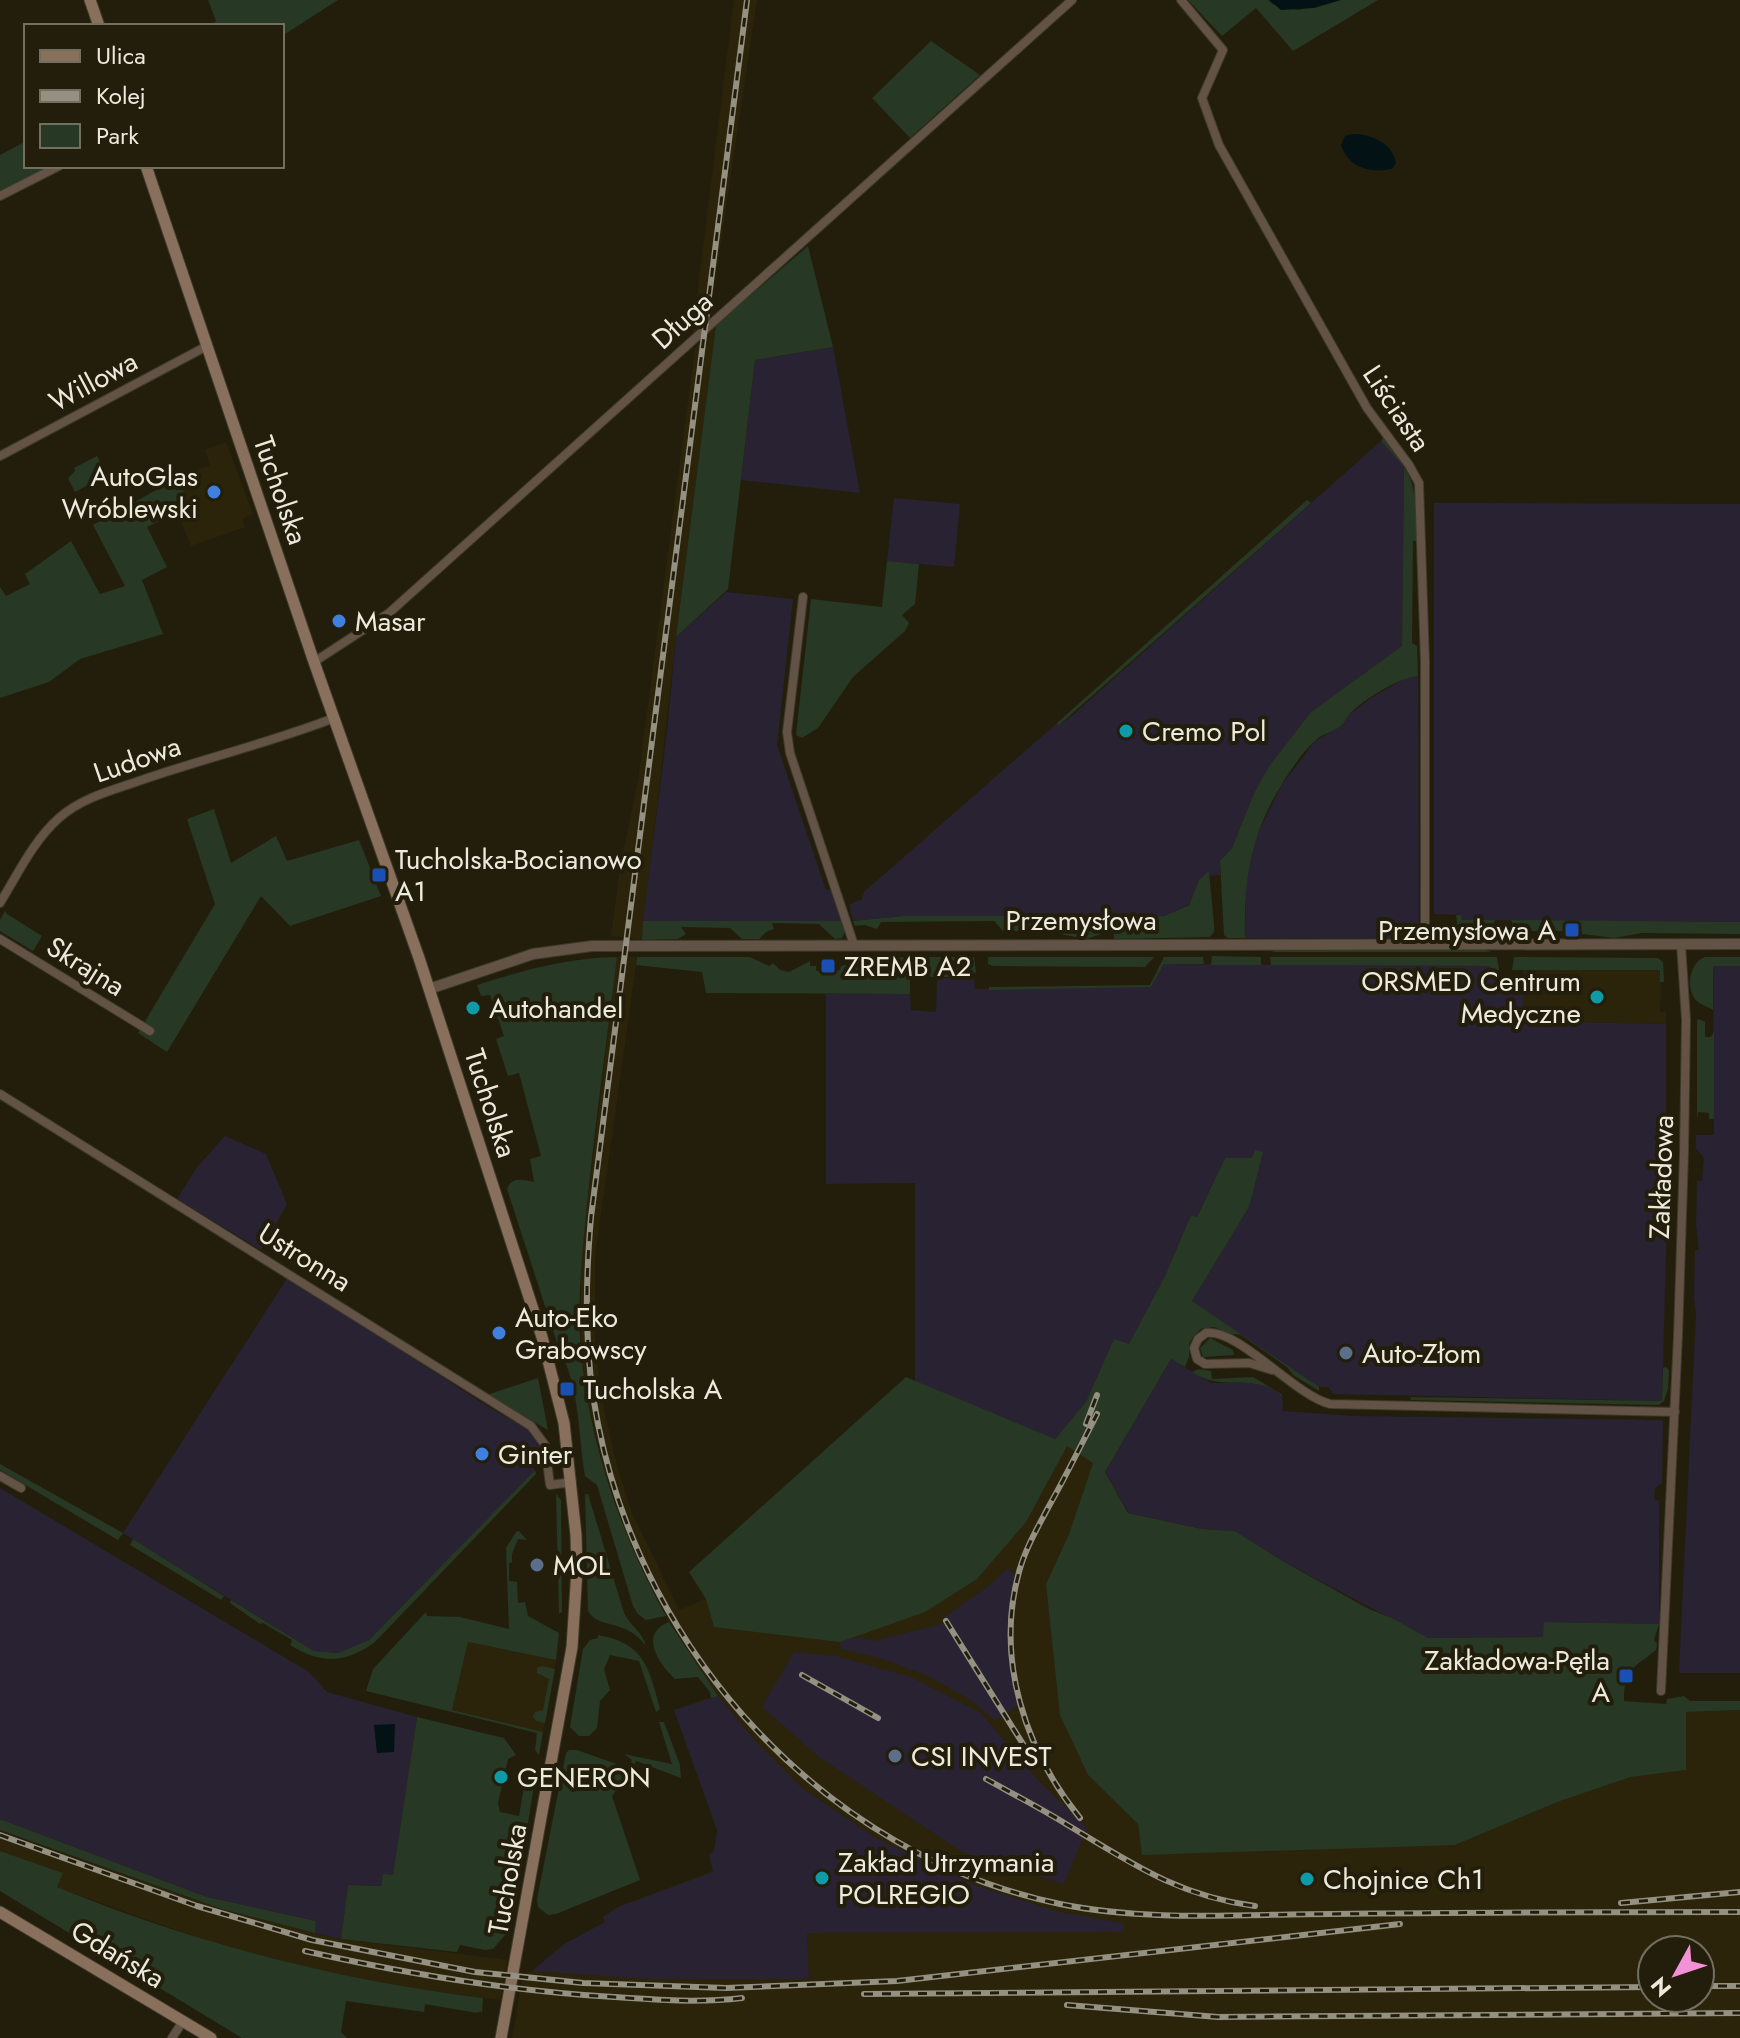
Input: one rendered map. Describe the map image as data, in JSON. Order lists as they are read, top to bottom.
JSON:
{
  "streets": {
    "main road": ["Tucholska", "Gdańska"],
    "street": [
      "Długa",
      "Willowa",
      "Liściasta",
      "Ludowa",
      "Przemysłowa",
      "Skrajna",
      "Zakładowa",
      "Ustronna"
    ]
  },
  "crossings": [
    ["Długa", "Tucholska"],
    ["Willowa", "Tucholska"],
    ["Liściasta", "Przemysłowa"],
    ["Tucholska", "Ludowa"],
    ["Tucholska", "Przemysłowa"],
    ["Tucholska", "Ustronna"],
    ["Przemysłowa", "Zakładowa"]
  ],
  "places": {
    "other": [
      "AutoGlas Wróblewski",
      "Masar",
      "Cremo Pol",
      "ORSMED Centrum Medyczne",
      "Autohandel",
      "Auto-Eko Grabowscy",
      "Auto-Złom",
      "Ginter",
      "MOL",
      "CSI INVEST",
      "GENERON",
      "Zakład Utrzymania POLREGIO",
      "Chojnice Ch1"
    ],
    "transit": [
      "Tucholska-Bocianowo A1",
      "Przemysłowa A",
      "ZREMB A2",
      "Tucholska A",
      "Zakładowa-Pętla A"
    ]
  },
  "legend": ["Ulica", "Kolej", "Park"],
  "north": "bottom left"
}
